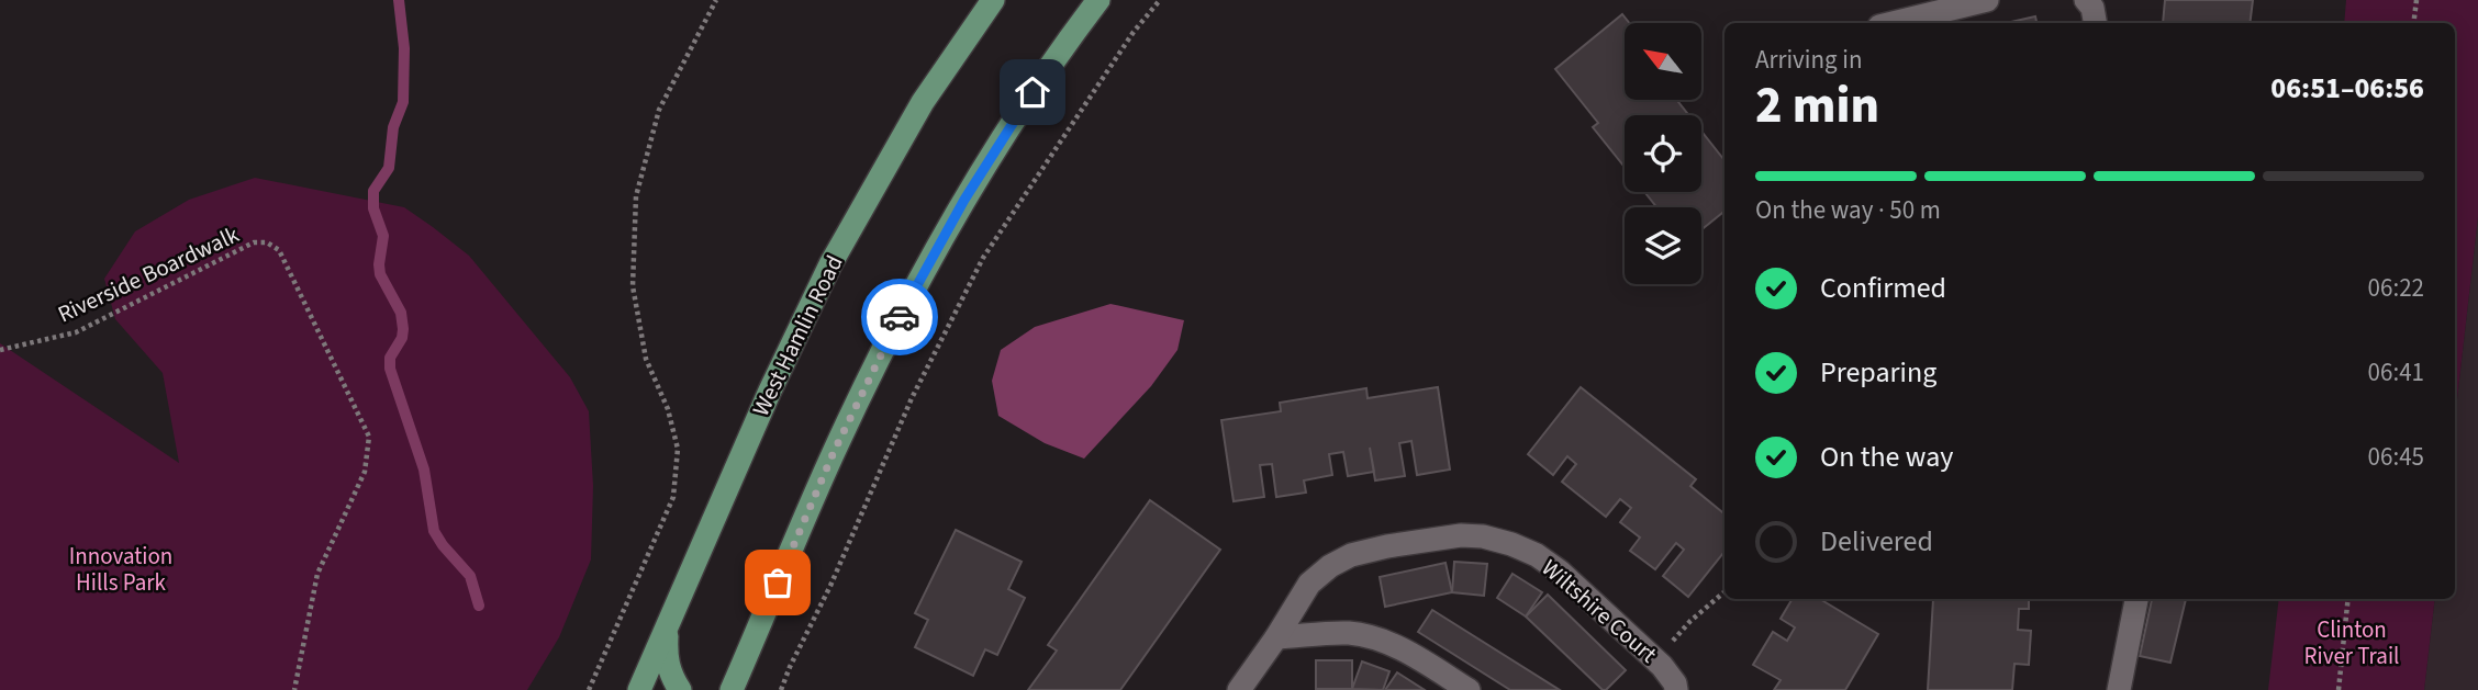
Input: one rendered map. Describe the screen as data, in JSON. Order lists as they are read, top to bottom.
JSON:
{
  "streets": {
    "main road": ["West Hamlin Road"],
    "street": ["Wiltshire Court"],
    "path": ["Riverside Boardwalk"]
  },
  "parks": ["Innovation Hills Park", "Clinton River Trail"],
  "north": "top left",
  "page": {
    "heading": ["2 min", "Arriving in", "06:51–06:56"],
    "bar": "On the way · 50 m",
    "list": [
      ["Confirmed", "06:22"],
      ["Preparing", "06:41"],
      ["On the way", "06:45"],
      "Delivered"
    ]
  }
}
